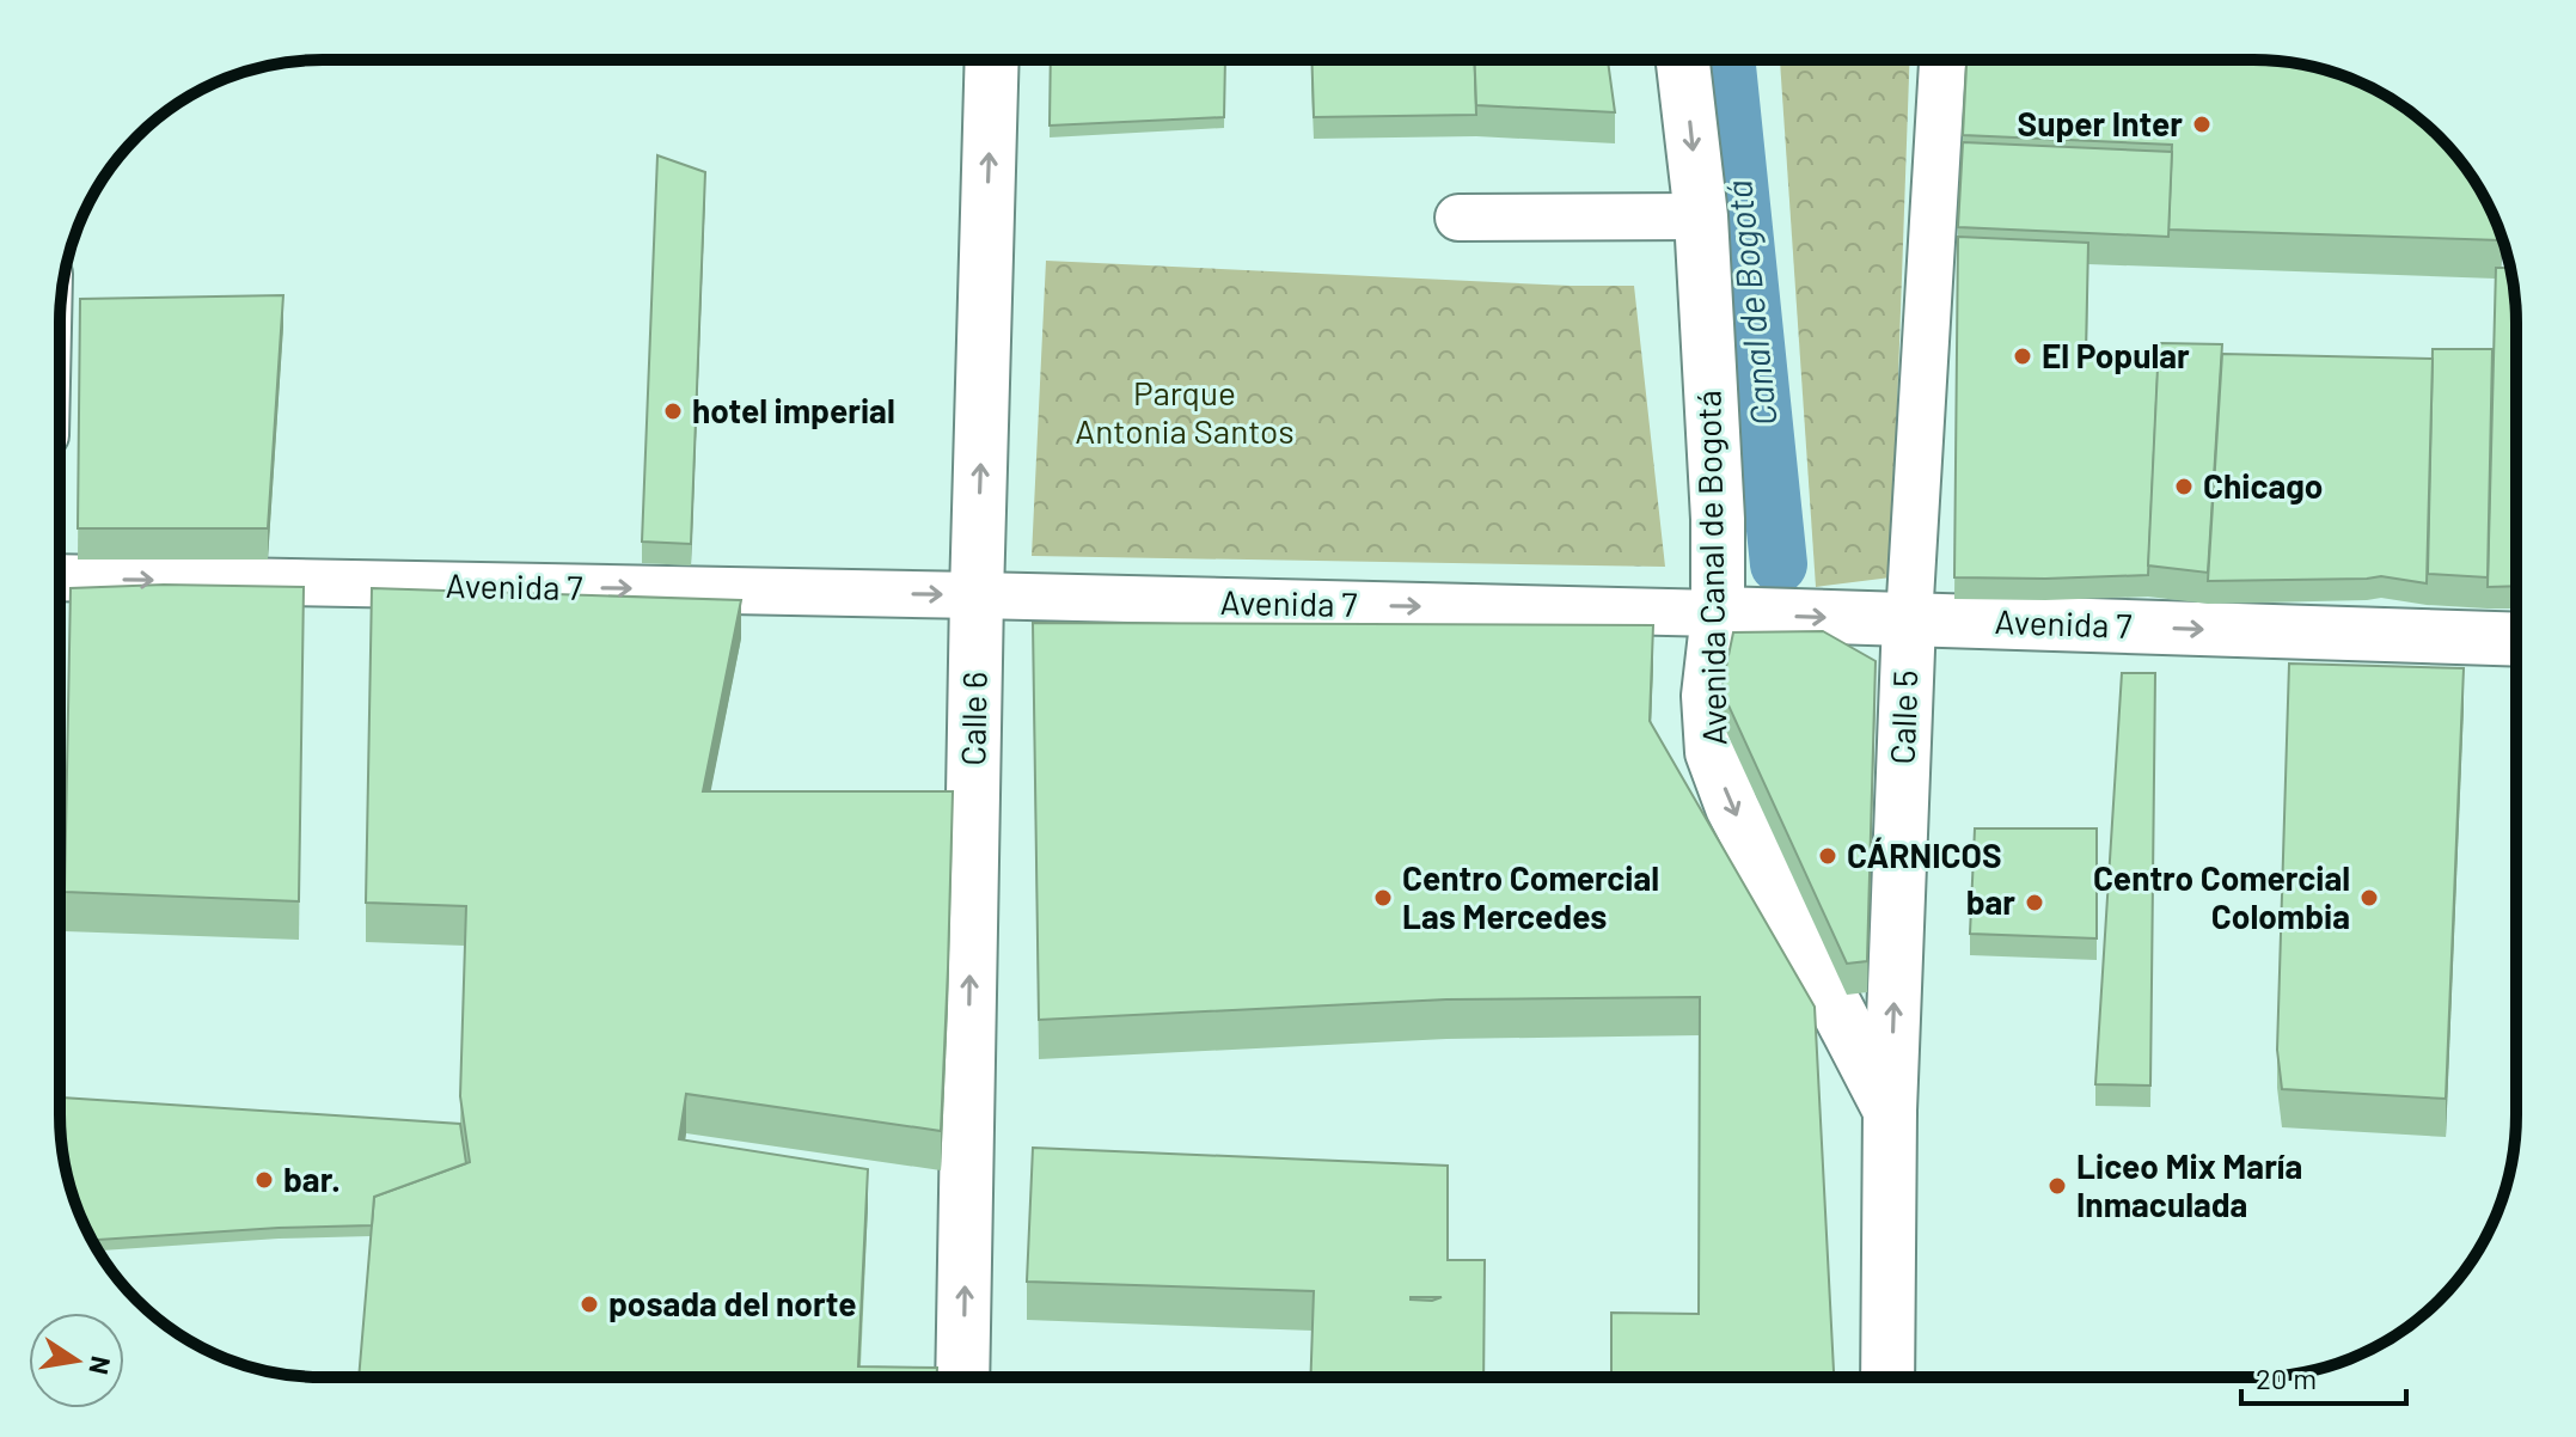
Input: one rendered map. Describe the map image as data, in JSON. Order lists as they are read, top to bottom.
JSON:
{
  "streets": {
    "main road": [
      "Avenida Canal de Bogotá",
      "Avenida 7",
      "Calle 5",
      "Calle 6"
    ]
  },
  "crossings": [
    ["Avenida Canal de Bogotá", "Avenida 7"],
    ["Avenida Canal de Bogotá", "Calle 5"],
    ["Avenida 7", "Calle 5"],
    ["Avenida 7", "Calle 6"]
  ],
  "one_way": [
    "Avenida Canal de Bogotá",
    "Avenida 7",
    "Calle 5",
    "Calle 6"
  ],
  "water": ["Canal de Bogotá"],
  "parks": ["Parque Antonia Santos"],
  "places": [
    "Super Inter",
    "El Popular",
    "hotel imperial",
    "Chicago",
    "CÁRNICOS",
    "Centro Comercial Las Mercedes",
    "Centro Comercial Colombia",
    "bar",
    "bar.",
    "Liceo Mix María Inmaculada",
    "posada del norte"
  ],
  "scale_bar": "20 m",
  "north": "right"
}
